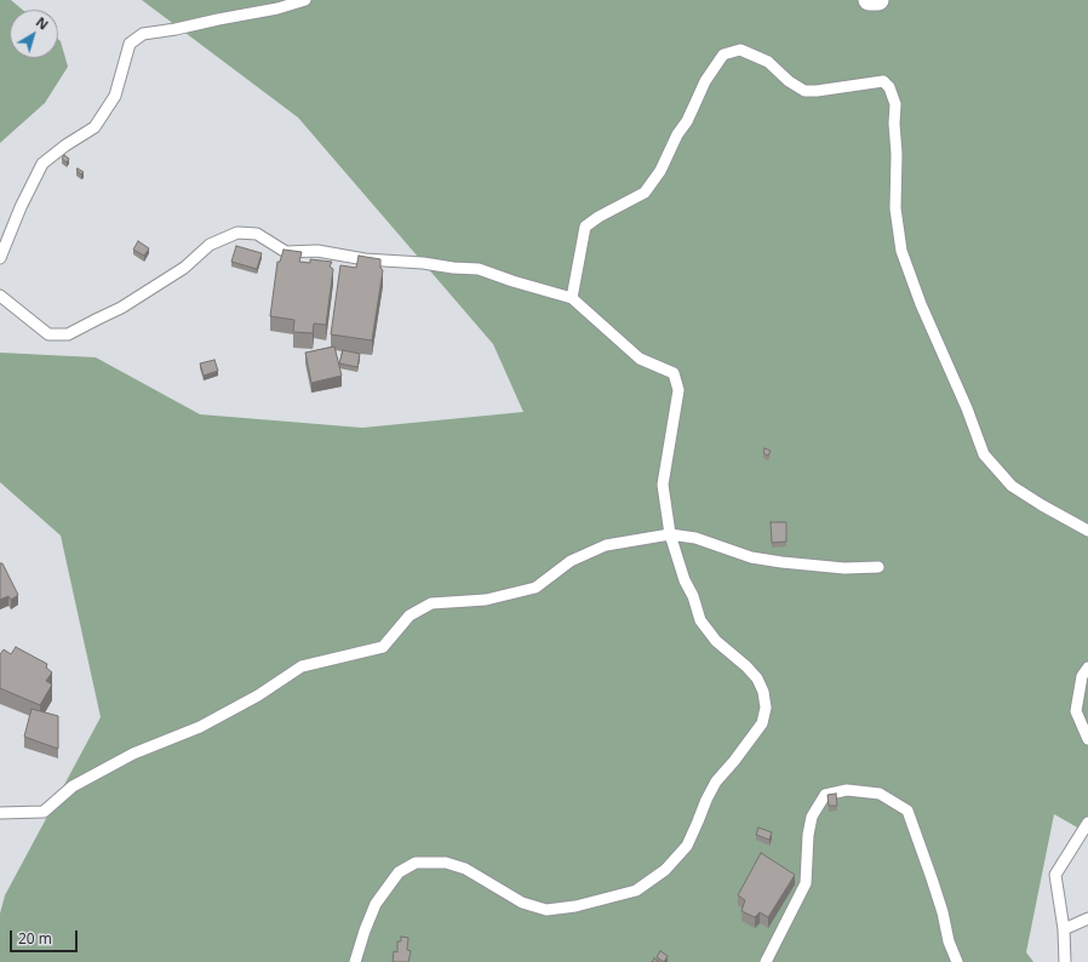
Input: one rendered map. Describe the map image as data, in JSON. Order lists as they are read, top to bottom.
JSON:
{
  "scale_bar": "20 m",
  "north": "top right"
}
